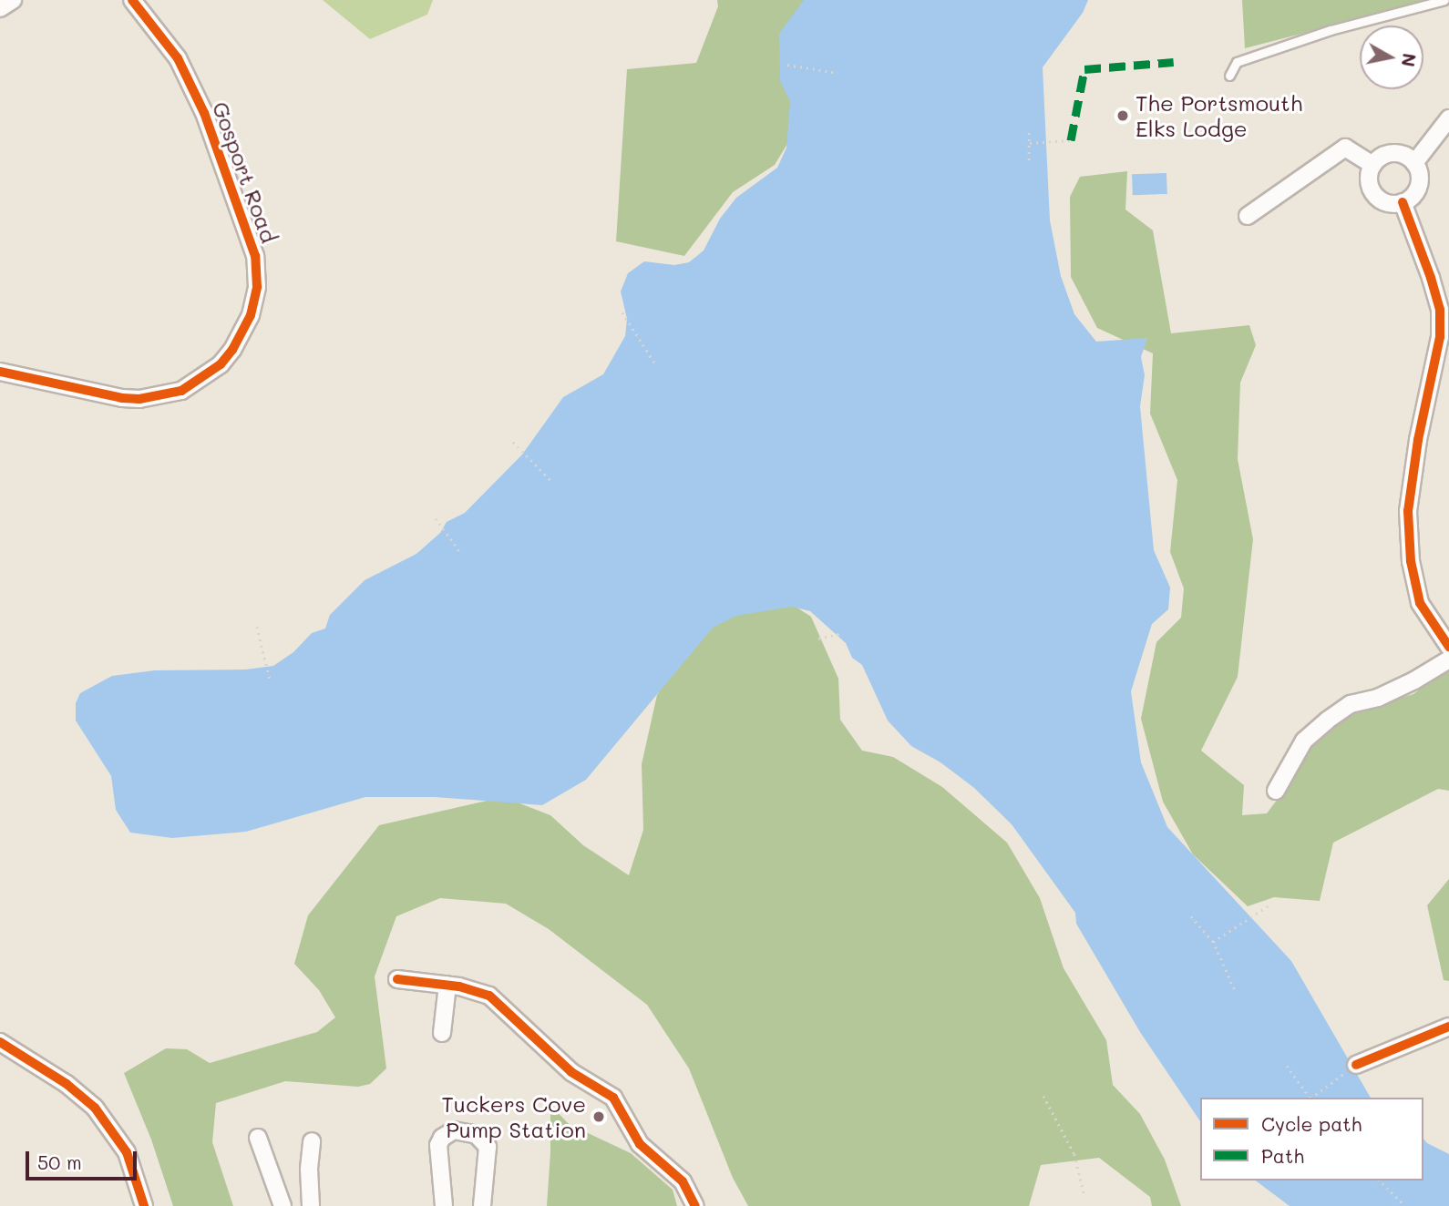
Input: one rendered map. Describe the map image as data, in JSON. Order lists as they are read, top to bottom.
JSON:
{
  "streets": {
    "street": ["Gosport Road"]
  },
  "places": ["The Portsmouth Elks Lodge", "Tuckers Cove Pump Station"],
  "legend": ["Cycle path", "Path"],
  "scale_bar": "50 m",
  "north": "right"
}
